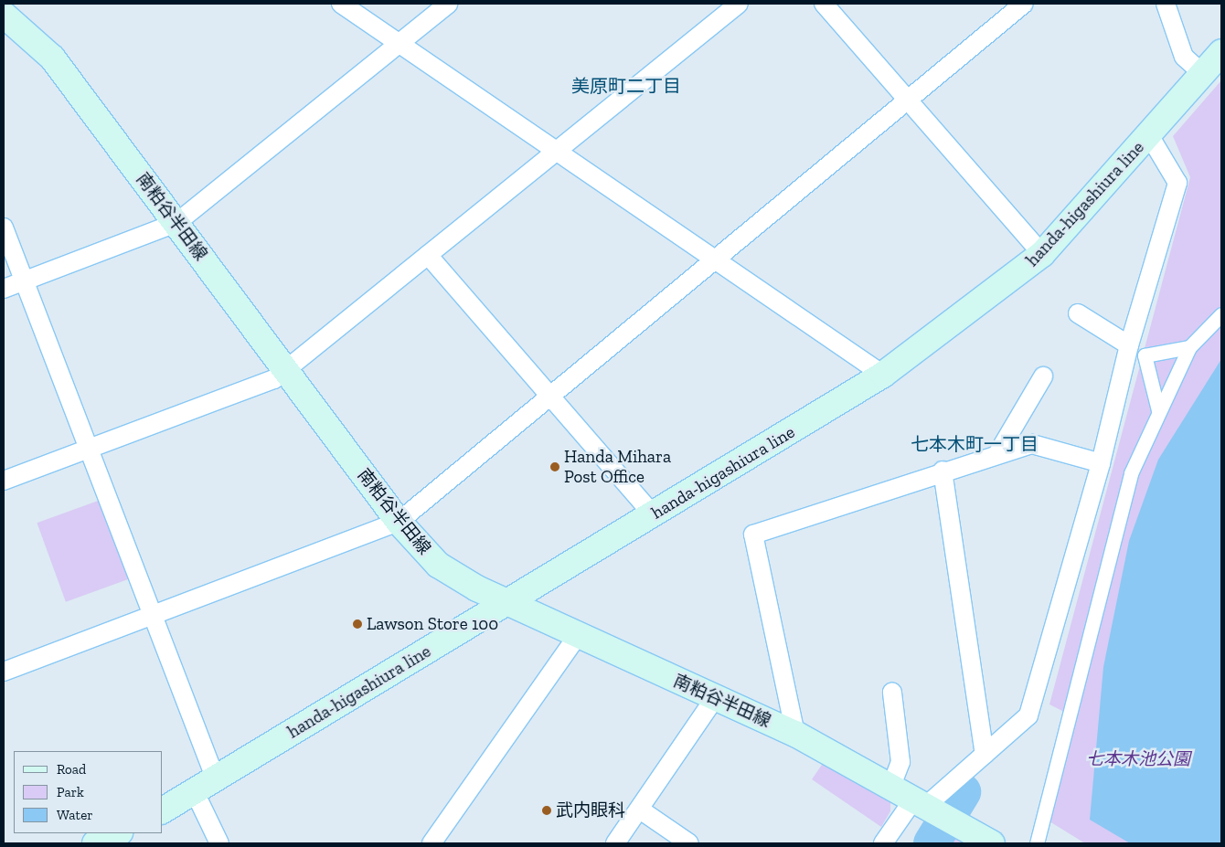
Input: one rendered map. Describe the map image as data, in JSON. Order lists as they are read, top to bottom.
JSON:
{
  "streets": {
    "main road": ["handa-higashiura line", "南粕谷半田線"]
  },
  "crossings": [
    ["handa-higashiura line", "南粕谷半田線"]
  ],
  "districts": ["美原町二丁目", "七本木町一丁目"],
  "parks": ["七本木池公園"],
  "places": ["Handa Mihara Post Office", "Lawson Store 100", "武内眼科"],
  "legend": ["Road", "Park", "Water"]
}
